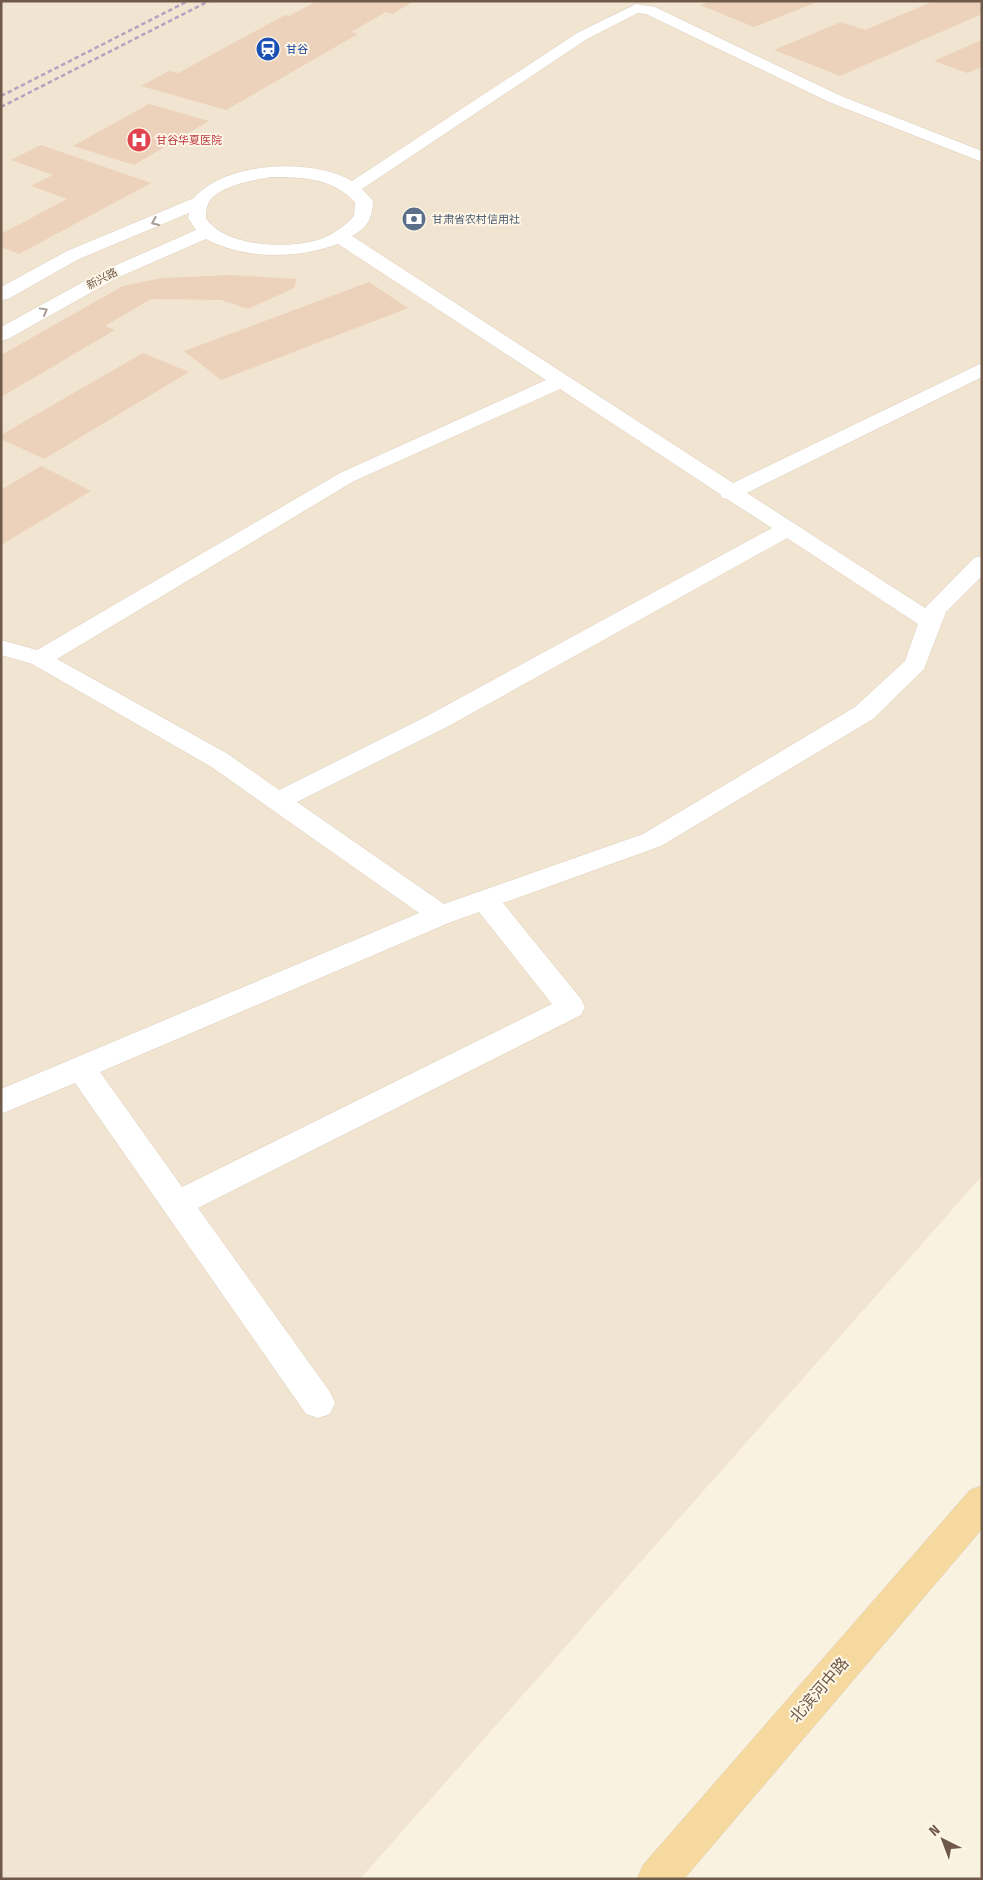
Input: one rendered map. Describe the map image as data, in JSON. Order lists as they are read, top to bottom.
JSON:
{
  "streets": {
    "main road": ["北滨河中路"],
    "street": ["新兴路"]
  },
  "places": {
    "station": ["甘谷"],
    "hospital": ["甘谷华夏医院"],
    "bank": ["甘肃省农村信用社"]
  },
  "north": "top left"
}
